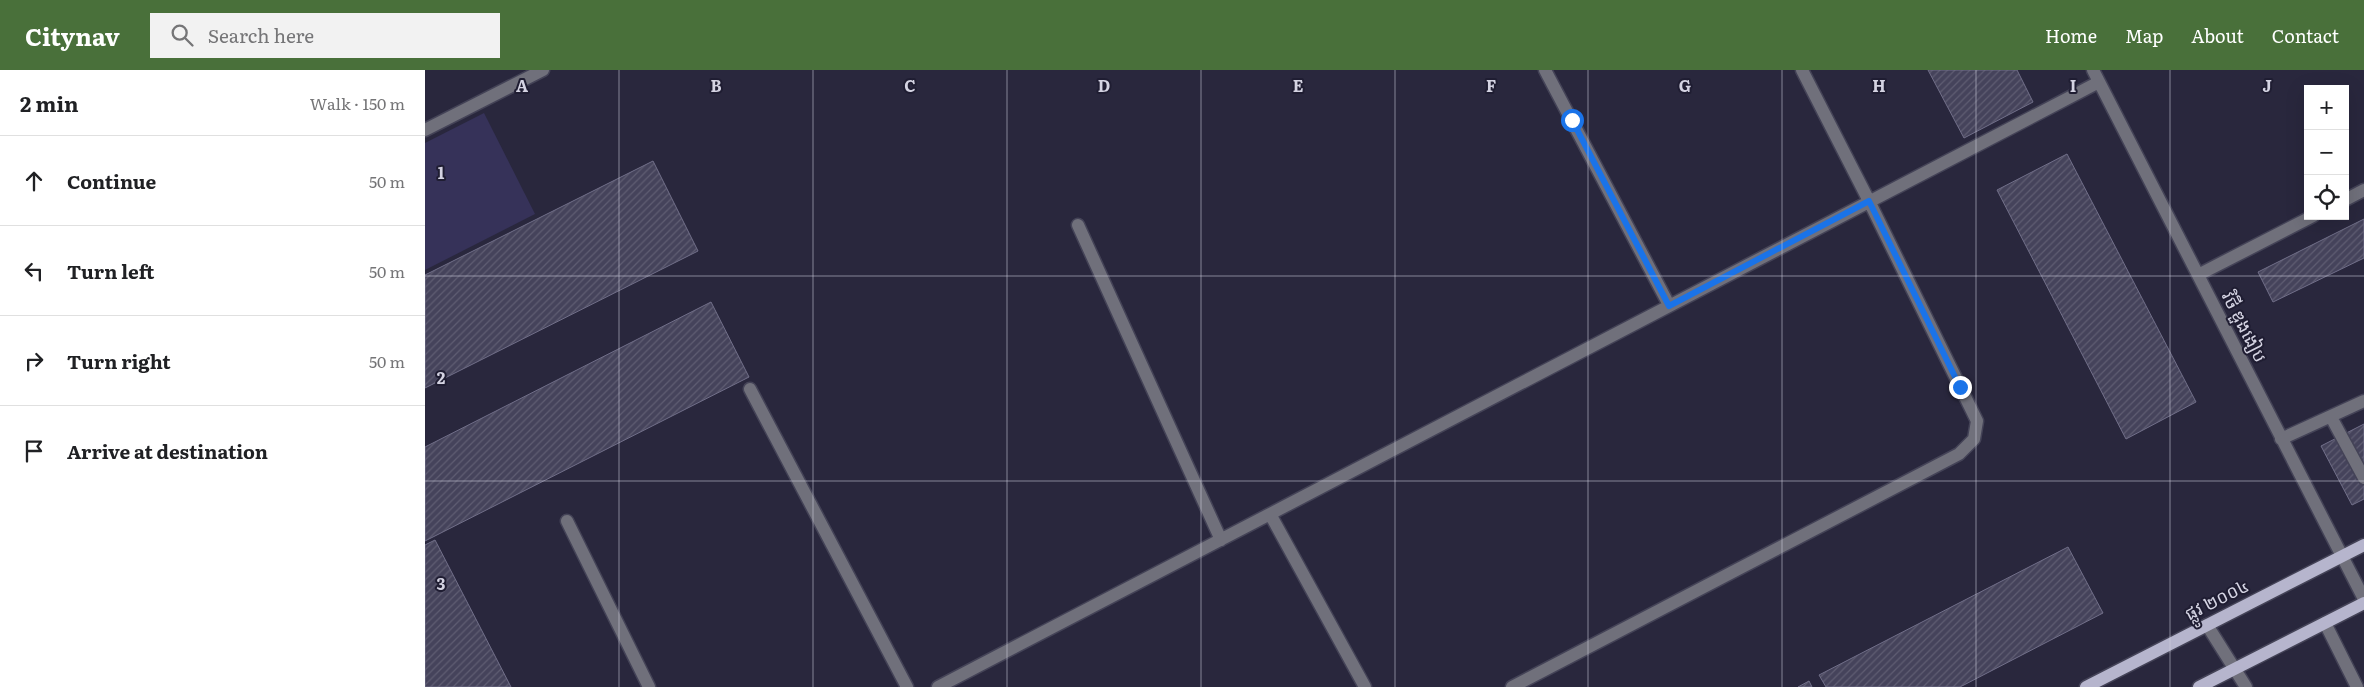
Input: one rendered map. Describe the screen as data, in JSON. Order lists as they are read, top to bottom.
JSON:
{
  "streets": {
    "main road": ["ផ្លូវ ២០០៤"],
    "street": ["វិថី ឌួងងៀប"]
  },
  "crossings": [
    ["វិថី ឌួងងៀប", "ផ្លូវ ២០០៤"]
  ],
  "page": {
    "header": "Citynav",
    "search": "Search here",
    "nav": [
      "Home",
      "Map",
      "About",
      "Contact"
    ],
    "heading": ["2 min", "Walk · 150 m"],
    "map_buttons": ["+", "−"],
    "list": [
      ["Continue", "50 m"],
      ["Turn left", "50 m"],
      ["Turn right", "50 m"],
      "Arrive at destination"
    ]
  },
  "grid": {
    "columns": [
      "A",
      "B",
      "C",
      "D",
      "E",
      "F",
      "G",
      "H",
      "I",
      "J"
    ],
    "rows": ["1", "2", "3"]
  }
}
